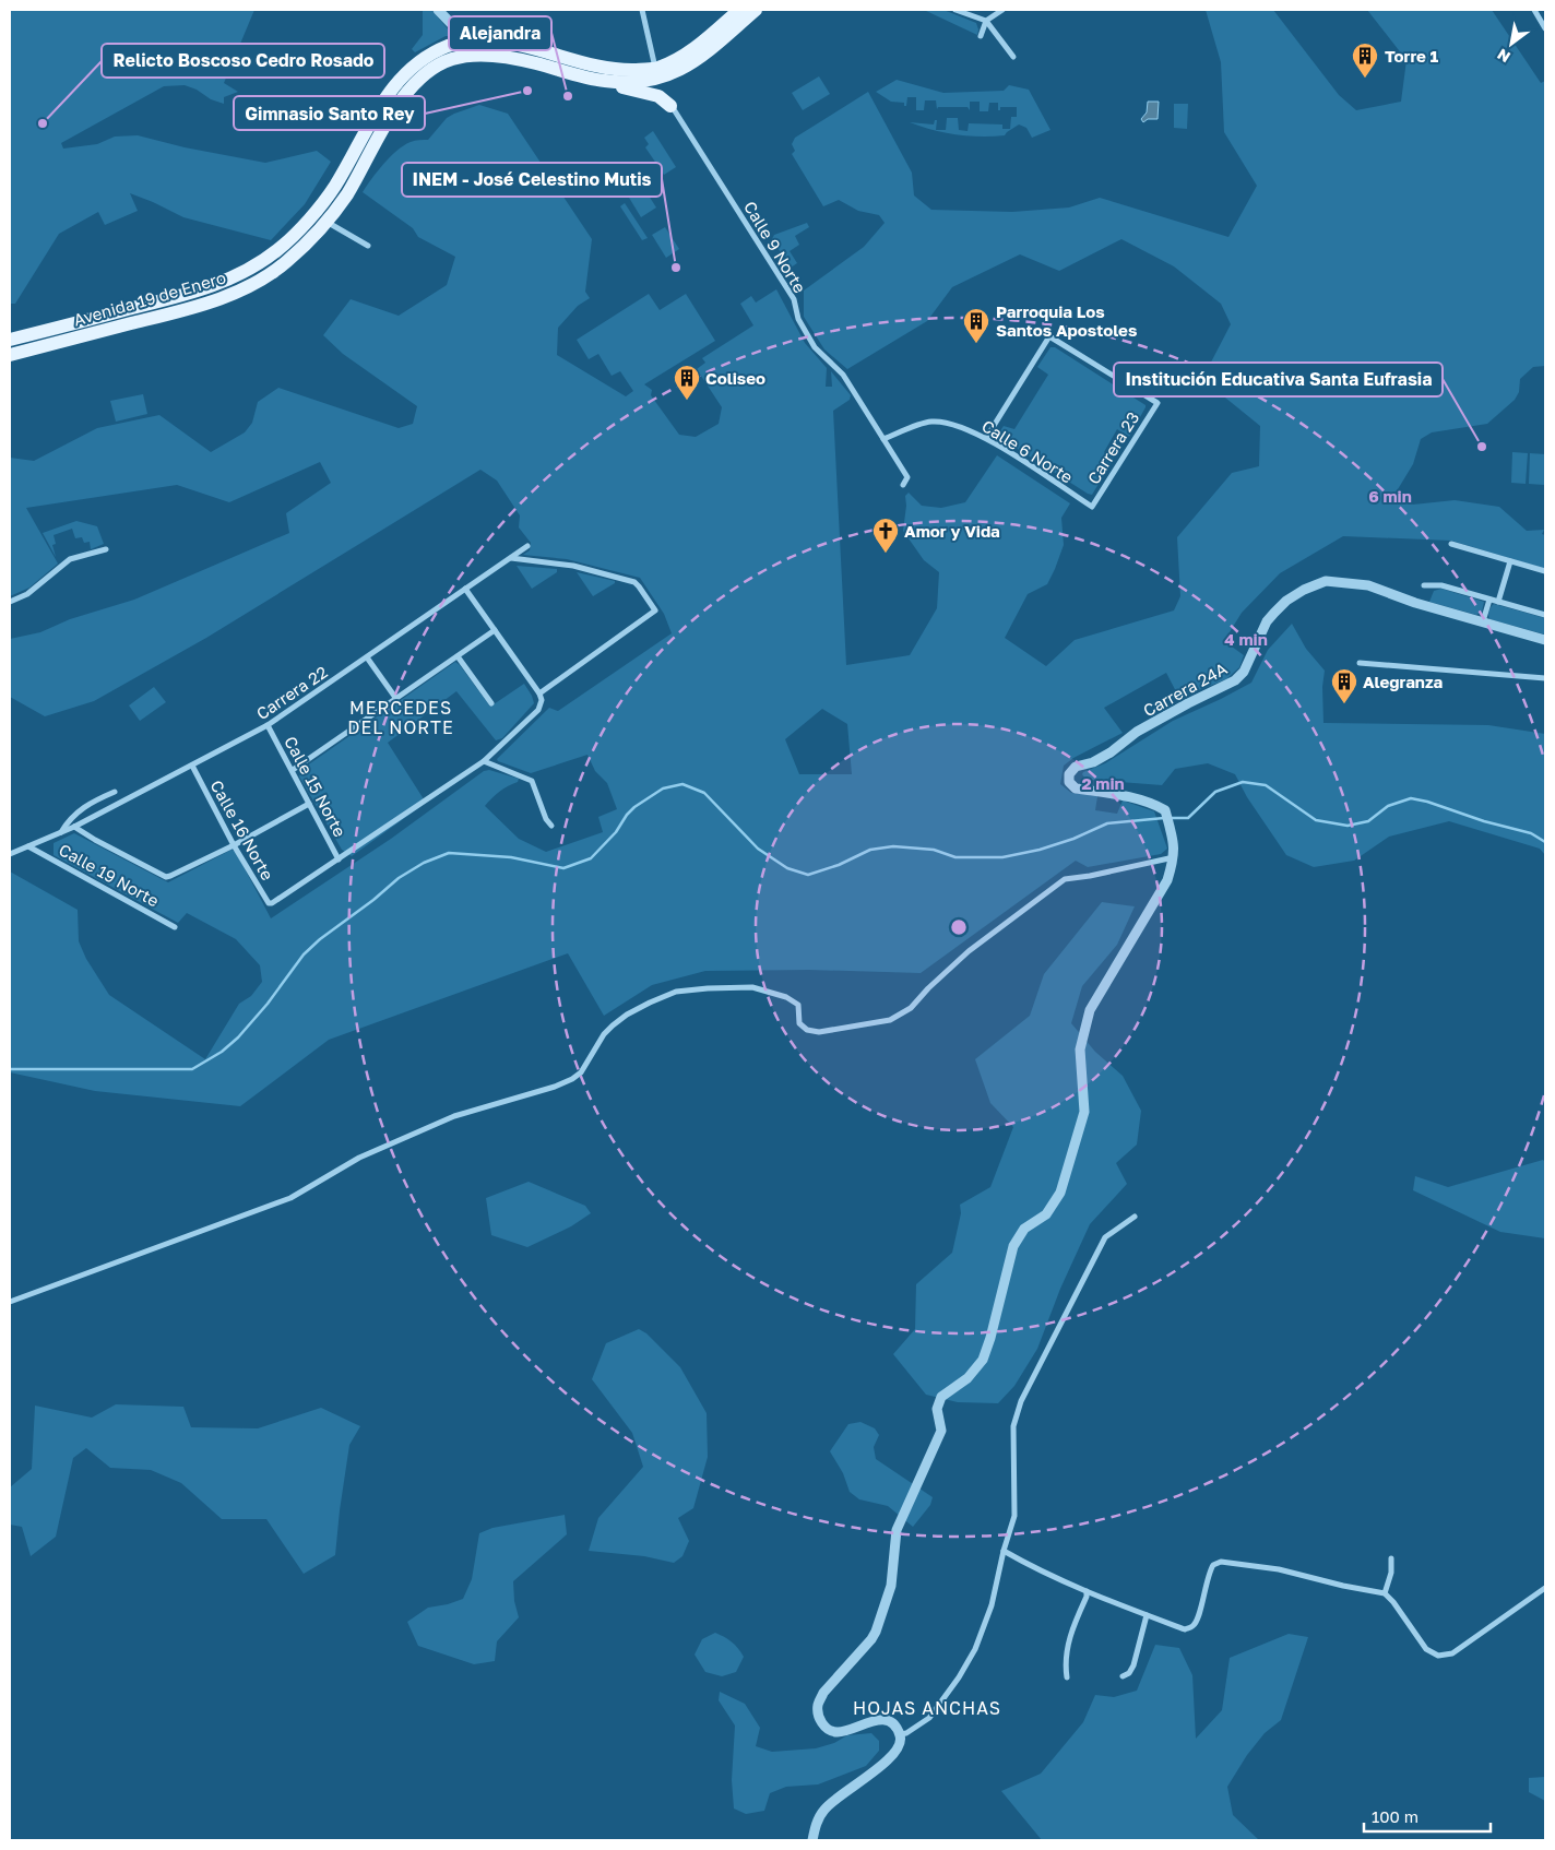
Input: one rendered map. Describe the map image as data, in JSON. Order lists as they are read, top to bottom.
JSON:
{
  "streets": {
    "main road": ["Avenida 19 de Enero"],
    "street": [
      "Calle 9 Norte",
      "Carrera 23",
      "Calle 6 Norte",
      "Carrera 24A",
      "Carrera 22",
      "Calle 15 Norte",
      "Calle 16 Norte",
      "Calle 19 Norte"
    ]
  },
  "crossings": [
    ["Calle 9 Norte", "Avenida 19 de Enero"],
    ["Calle 9 Norte", "Calle 6 Norte"],
    ["Carrera 23", "Calle 6 Norte"],
    ["Carrera 22", "Calle 15 Norte"],
    ["Carrera 22", "Calle 16 Norte"],
    ["Calle 15 Norte", "Calle 16 Norte"]
  ],
  "districts": ["MERCEDES DEL NORTE", "HOJAS ANCHAS"],
  "places": {
    "building": [
      "Torre 1",
      "Parroquia Los Santos Apostoles",
      "Coliseo",
      "Alegranza"
    ],
    "other": [
      "Gimnasio Santo Rey",
      "Alejandra",
      "Relicto Boscoso Cedro Rosado",
      "INEM - José Celestino Mutis",
      "Institución Educativa Santa Eufrasia"
    ],
    "church": ["Amor y Vida"]
  },
  "scale_bar": "100 m",
  "north": "bottom left",
  "rings": ["6 min", "4 min", "2 min"]
}
